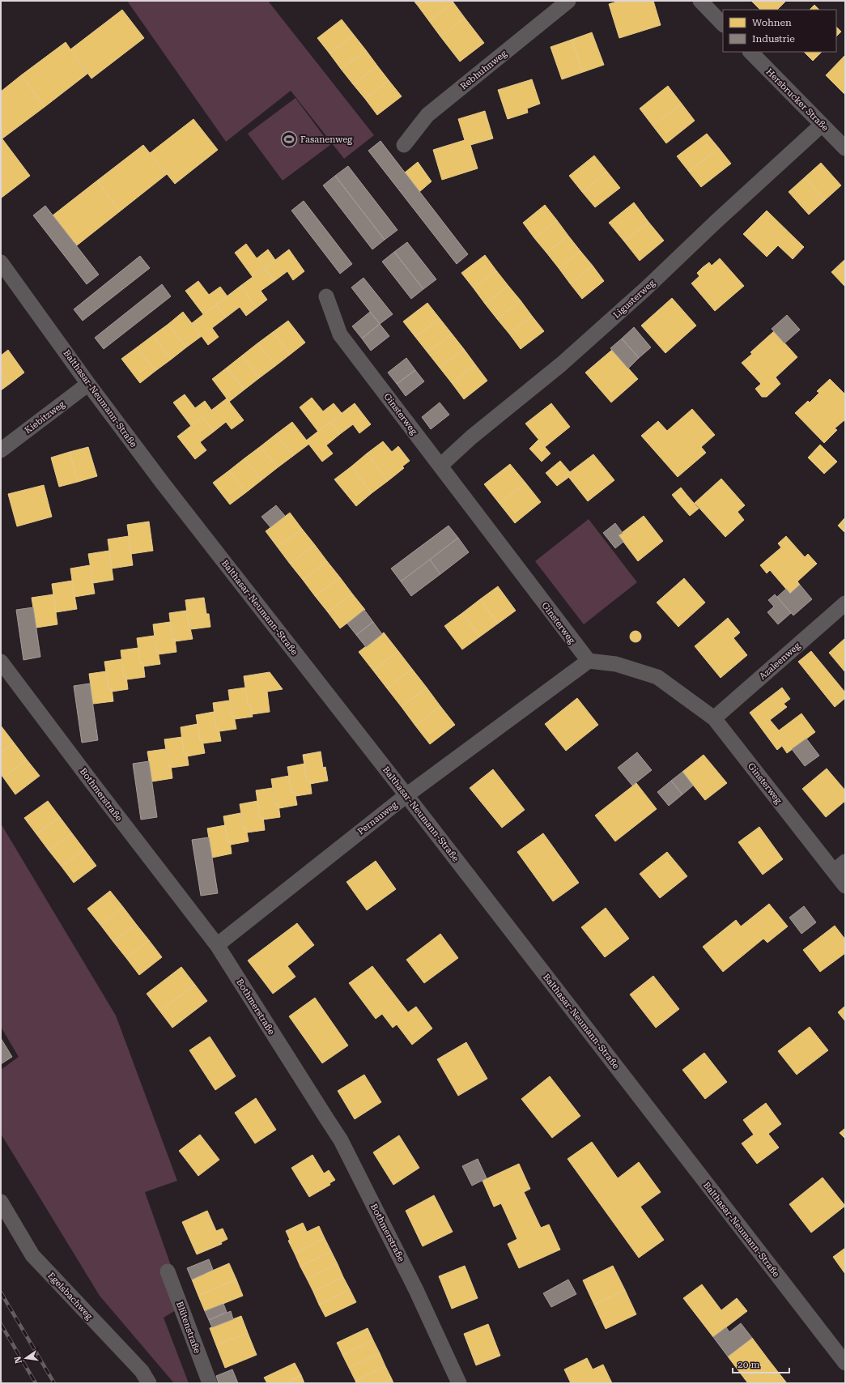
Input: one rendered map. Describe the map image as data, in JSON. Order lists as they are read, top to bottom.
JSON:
{
  "streets": {
    "street": [
      "Rebhuhnweg",
      "Hersbrucker Straße",
      "Ligusterweg",
      "Balthasar-Neumann-Straße",
      "Ginsterweg",
      "Kiebitzweg",
      "Azaleenweg",
      "Bothmerstraße",
      "Pernauweg",
      "Egelsbachweg",
      "Blütenstraße"
    ]
  },
  "crossings": [
    ["Hersbrucker Straße", "Ligusterweg"],
    ["Ligusterweg", "Ginsterweg"],
    ["Balthasar-Neumann-Straße", "Kiebitzweg"],
    ["Balthasar-Neumann-Straße", "Pernauweg"],
    ["Ginsterweg", "Azaleenweg"],
    ["Ginsterweg", "Pernauweg"],
    ["Bothmerstraße", "Pernauweg"]
  ],
  "places": {
    "sports": ["Fasanenweg"]
  },
  "legend": ["Wohnen", "Industrie"],
  "scale_bar": "20 m",
  "north": "left"
}
